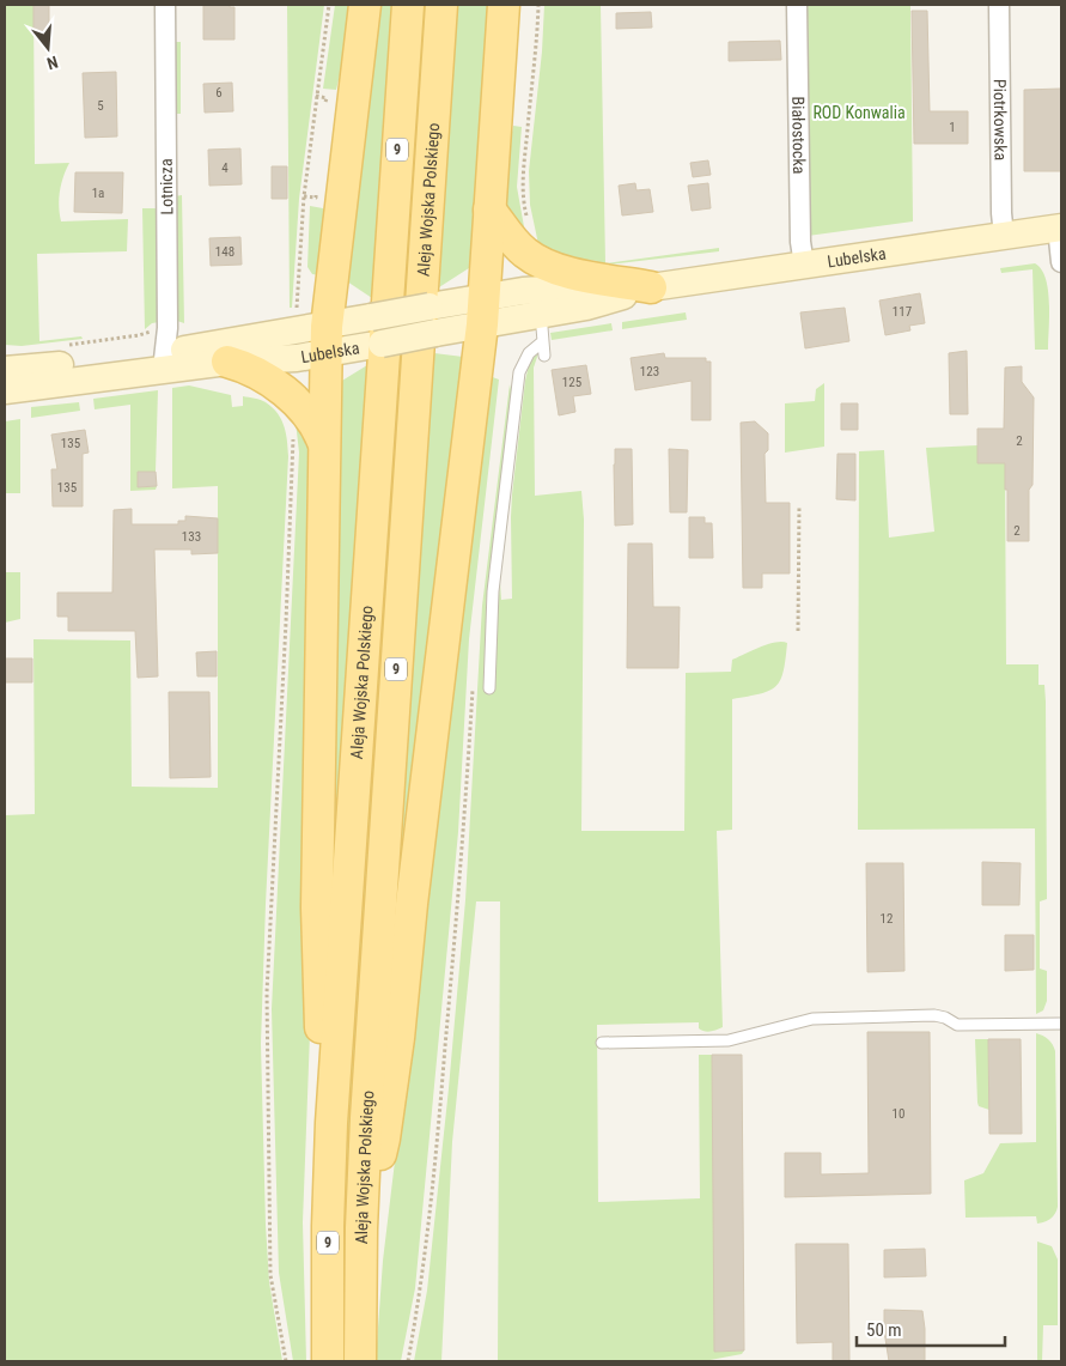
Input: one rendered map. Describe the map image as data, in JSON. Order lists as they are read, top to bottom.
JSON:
{
  "streets": {
    "main road": ["9", "Aleja Wojska Polskiego", "Lubelska"],
    "street": ["Piotrkowska", "Białostocka", "Lotnicza"]
  },
  "crossings": [
    ["Piotrkowska", "Lubelska"],
    ["Białostocka", "Lubelska"],
    ["Lotnicza", "Lubelska"]
  ],
  "parks": ["ROD Konwalia"],
  "house_numbers": [
    "6",
    "5",
    "1",
    "4",
    "1a",
    "148",
    "117",
    "123",
    "125",
    "2",
    "135",
    "135",
    "2",
    "133",
    "12",
    "10"
  ],
  "scale_bar": "50 m",
  "north": "bottom"
}
